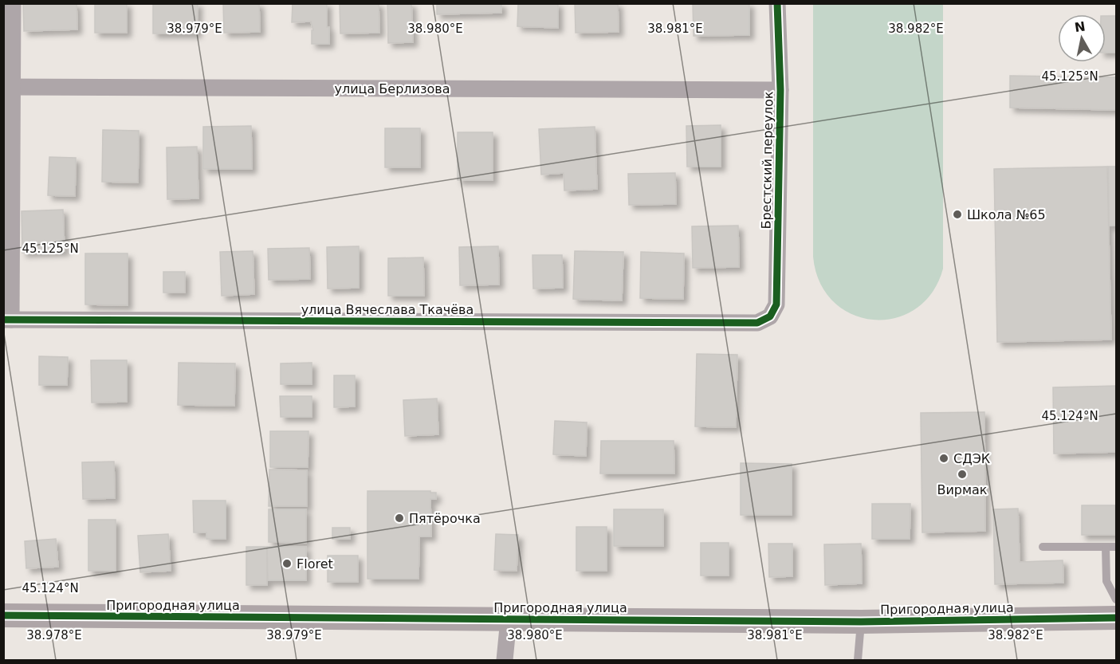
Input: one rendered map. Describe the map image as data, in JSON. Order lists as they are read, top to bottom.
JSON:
{
  "streets": {
    "street": [
      "улица Берлизова",
      "Брестский переулок",
      "улица Вячеслава Ткачёва",
      "Пригородная улица"
    ]
  },
  "crossings": [
    ["улица Берлизова", "Брестский переулок"],
    ["Брестский переулок", "улица Вячеслава Ткачёва"]
  ],
  "places": [
    "Школа №65",
    "СДЭК",
    "Вирмак",
    "Пятёрочка",
    "Floret"
  ],
  "north": "top",
  "coordinates": [
    "38.979°E",
    "38.980°E",
    "38.981°E",
    "38.982°E",
    "45.125°N",
    "45.124°N",
    "38.978°E"
  ]
}
